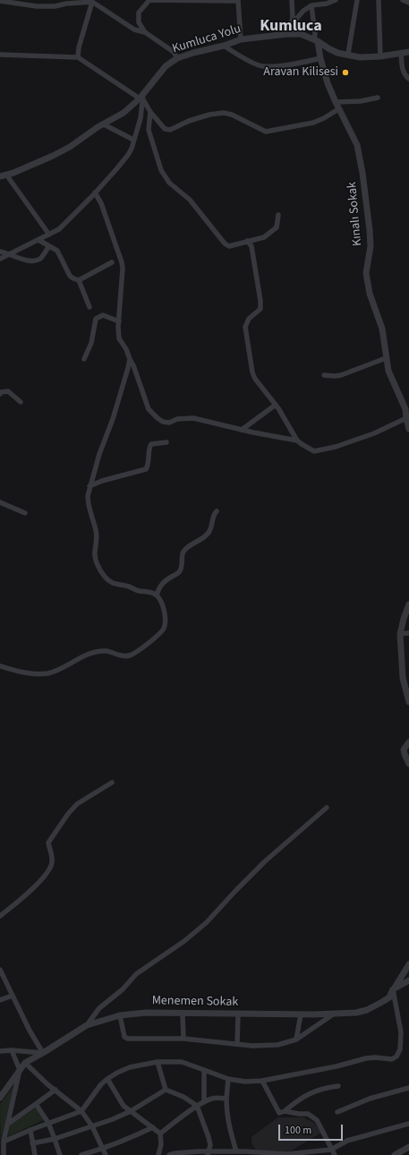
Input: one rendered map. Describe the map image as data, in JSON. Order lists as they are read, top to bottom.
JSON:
{
  "streets": {
    "street": ["Kumluca Yolu", "Kınalı Sokak", "Menemen Sokak"]
  },
  "crossings": [
    ["Kumluca Yolu", "Kınalı Sokak"]
  ],
  "districts": ["Kumluca"],
  "places": ["Aravan Kilisesi"],
  "scale_bar": "100 m"
}
